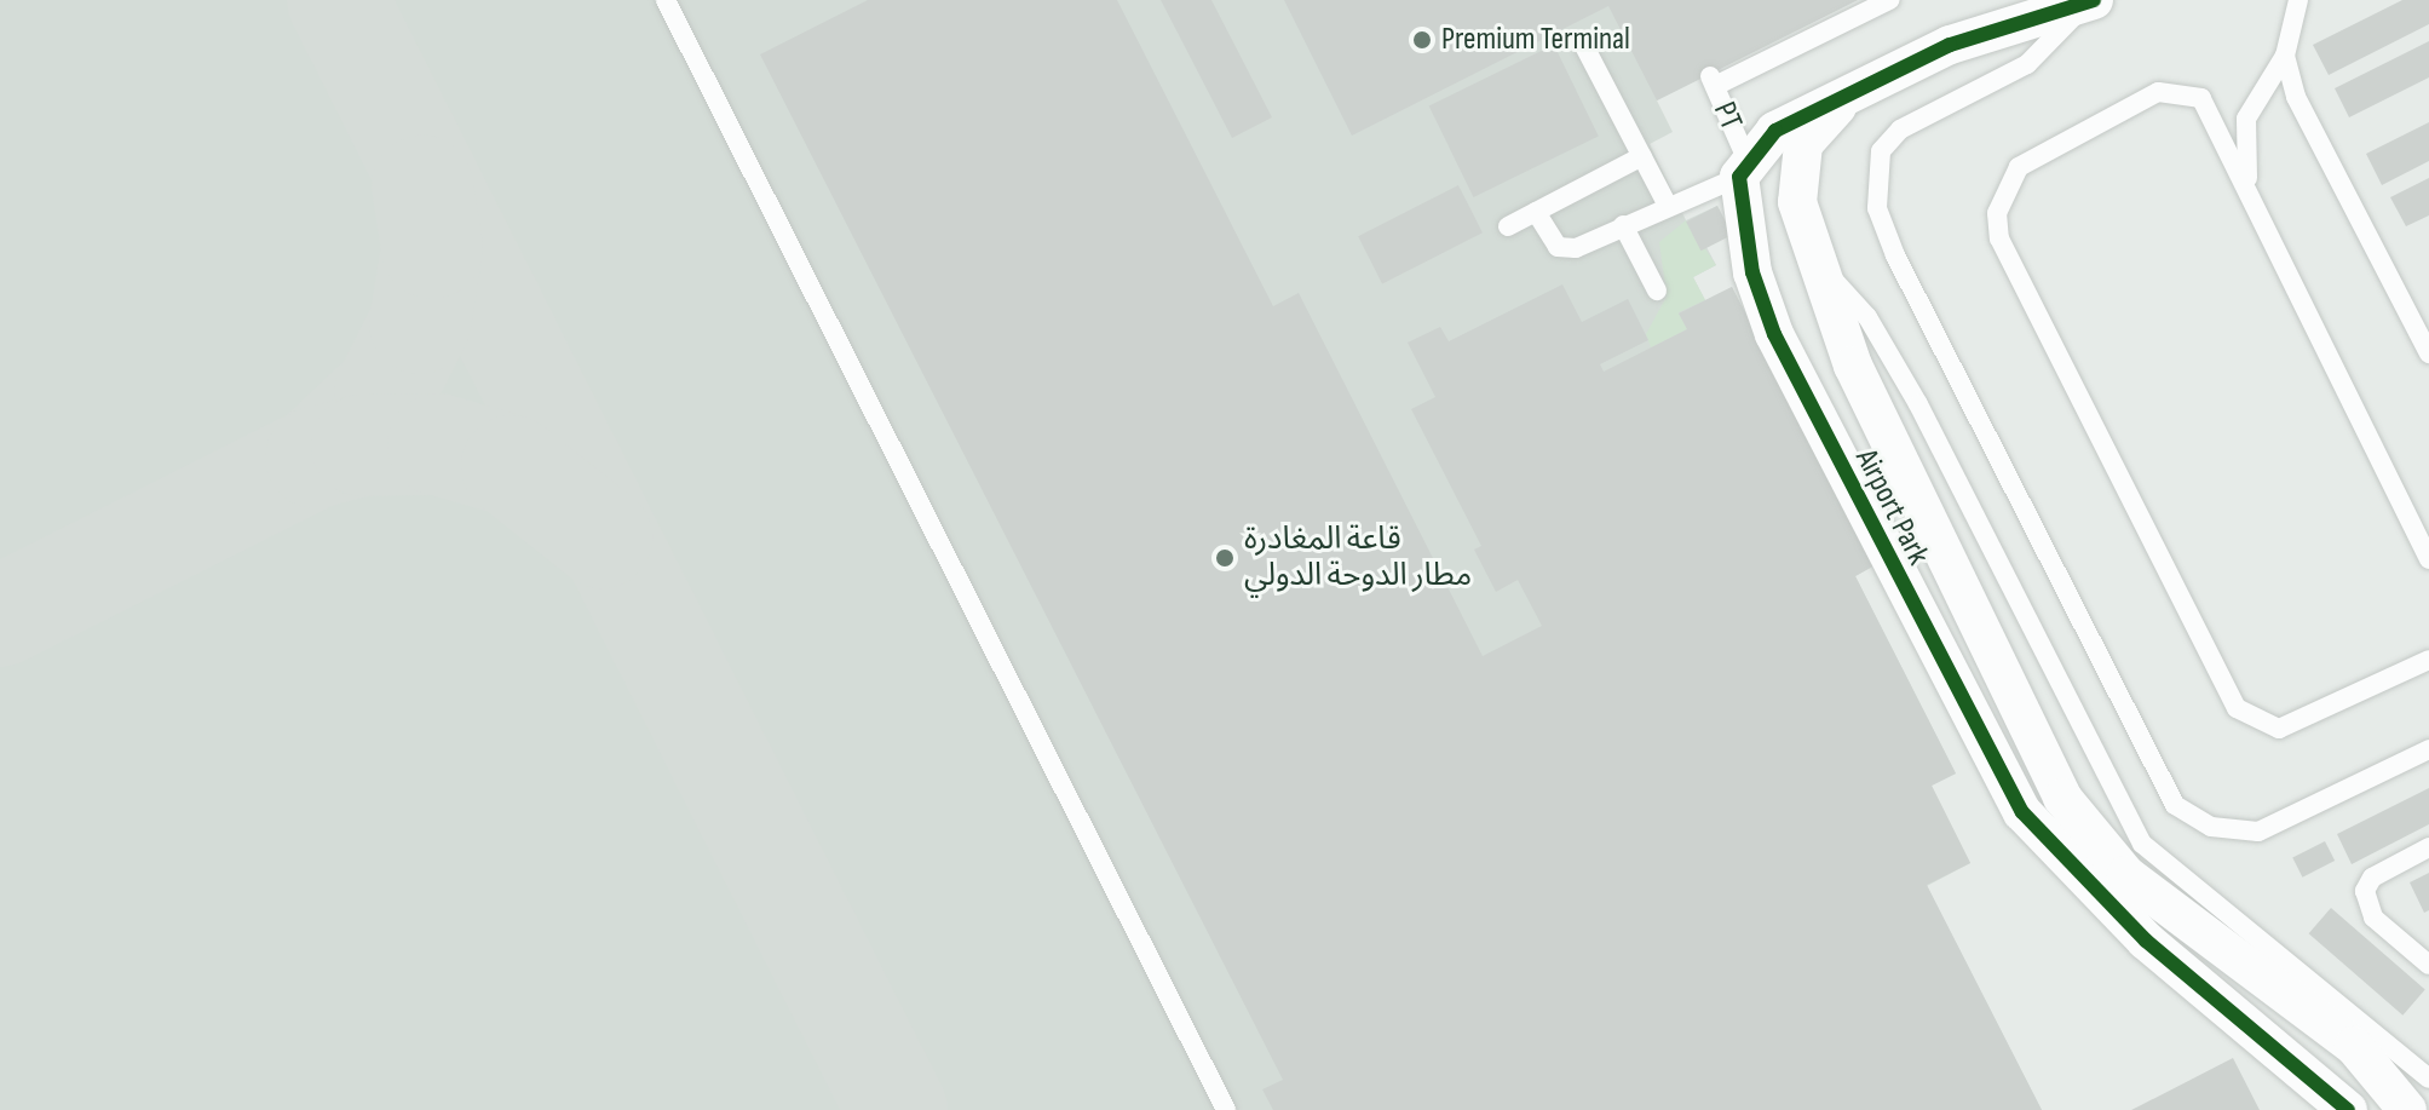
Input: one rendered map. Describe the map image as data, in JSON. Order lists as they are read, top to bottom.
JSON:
{
  "streets": {
    "street": ["Airport Park"],
    "lane": ["PT"]
  },
  "crossings": [
    ["PT", "Airport Park"]
  ],
  "places": ["Premium Terminal", "قاعة المغادرة مطار الدوحة الدولي"]
}
